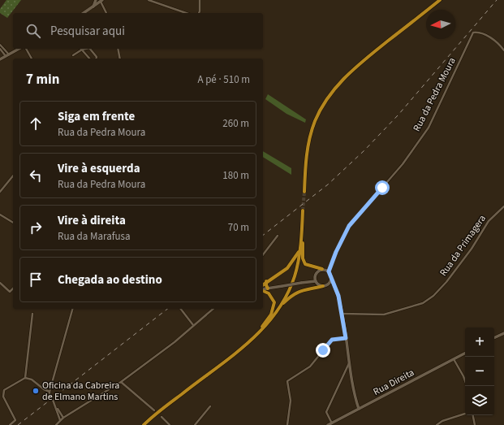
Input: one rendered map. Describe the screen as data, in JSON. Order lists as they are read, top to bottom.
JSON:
{
  "streets": {
    "street": ["Rua da Pedra Moura", "Rua da Primagera", "Rua Direita"]
  },
  "places": ["Oficina da Cabreira de Elmano Martins"],
  "north": "left",
  "page": {
    "search": "Pesquisar aqui",
    "heading": ["7 min", "A pé · 510 m"],
    "list": [
      ["Siga em frente", "Rua da Pedra Moura", "260 m"],
      ["Vire à esquerda", "Rua da Pedra Moura", "180 m"],
      ["Vire à direita", "Rua da Marafusa", "70 m"],
      "Chegada ao destino"
    ],
    "map_buttons": ["+", "−"]
  }
}
